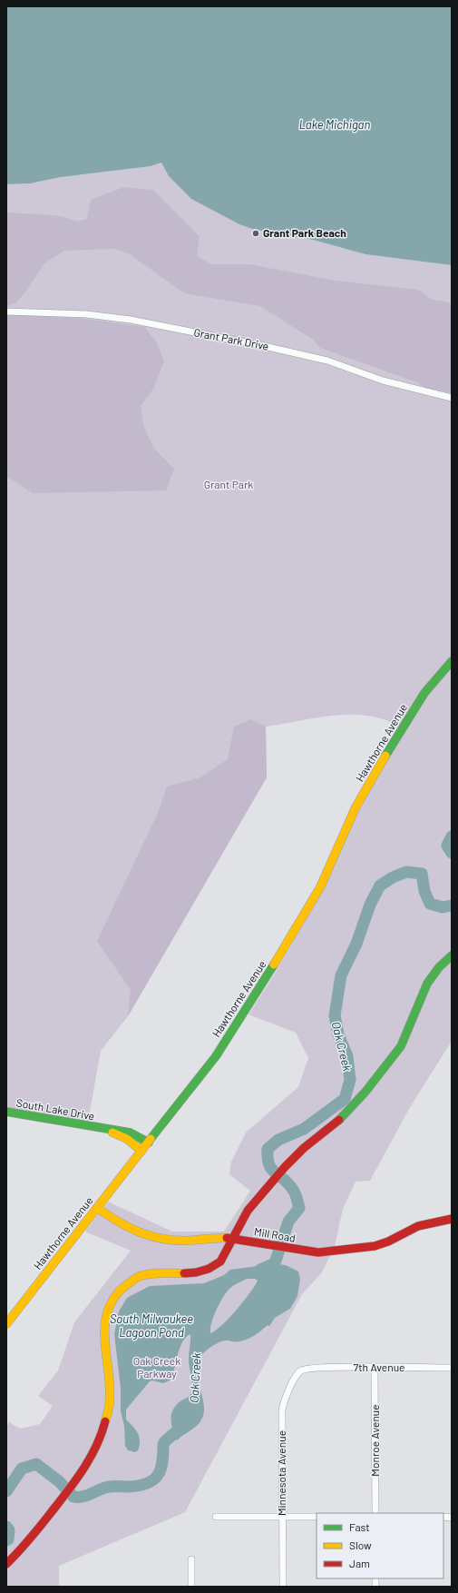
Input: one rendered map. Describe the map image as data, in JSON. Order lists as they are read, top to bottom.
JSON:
{
  "streets": {
    "street": [
      "Grant Park Drive",
      "Hawthorne Avenue",
      "South Lake Drive",
      "Mill Road",
      "7th Avenue",
      "Monroe Avenue",
      "Minnesota Avenue"
    ]
  },
  "crossings": [
    ["Hawthorne Avenue", "South Lake Drive"],
    ["Hawthorne Avenue", "Mill Road"],
    ["7th Avenue", "Monroe Avenue"],
    ["7th Avenue", "Minnesota Avenue"]
  ],
  "water": ["Lake Michigan", "Oak Creek", "South Milwaukee Lagoon Pond"],
  "parks": ["Grant Park", "Oak Creek Parkway"],
  "places": ["Grant Park Beach"],
  "legend": ["Fast", "Slow", "Jam"]
}
